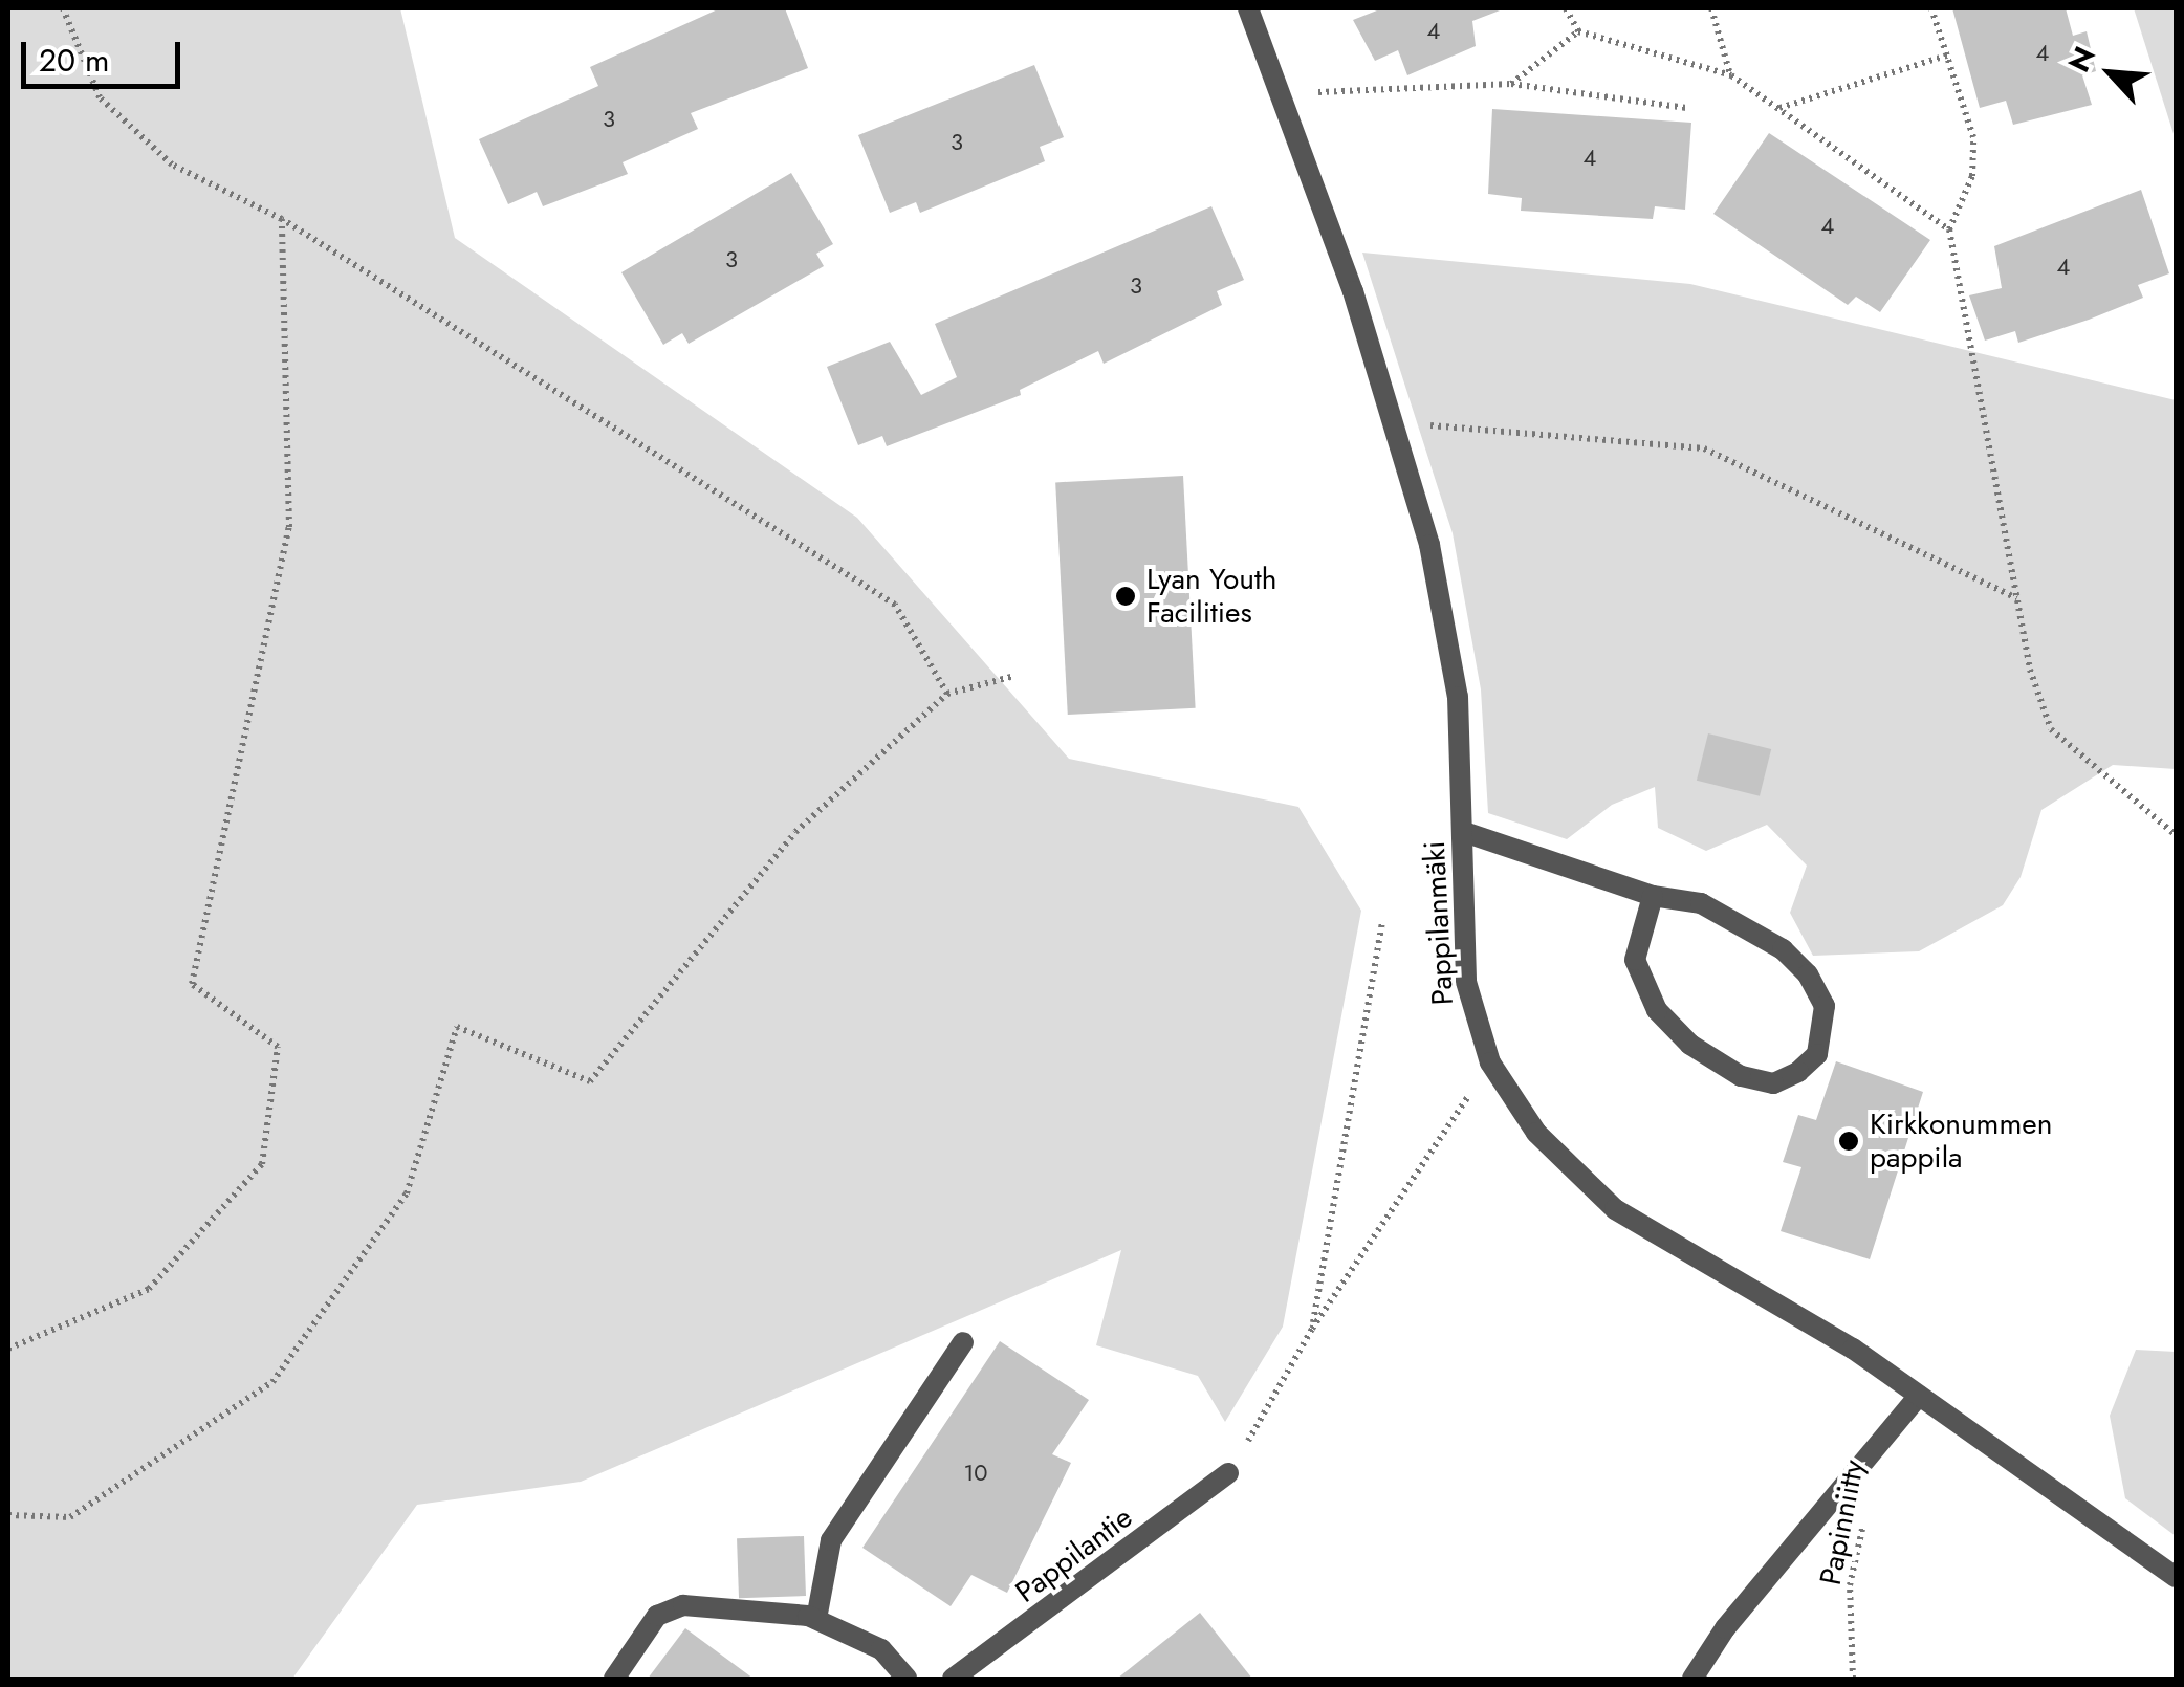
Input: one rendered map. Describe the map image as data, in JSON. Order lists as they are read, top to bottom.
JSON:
{
  "streets": {
    "street": ["Pappilanmäki", "Pappilantie"],
    "path": ["Papinniitty"]
  },
  "places": ["Lyan Youth Facilities", "Kirkkonummen pappila"],
  "house_numbers": [
    "4",
    "4",
    "3",
    "3",
    "4",
    "4",
    "3",
    "4",
    "3",
    "10"
  ],
  "scale_bar": "20 m",
  "north": "top left"
}
